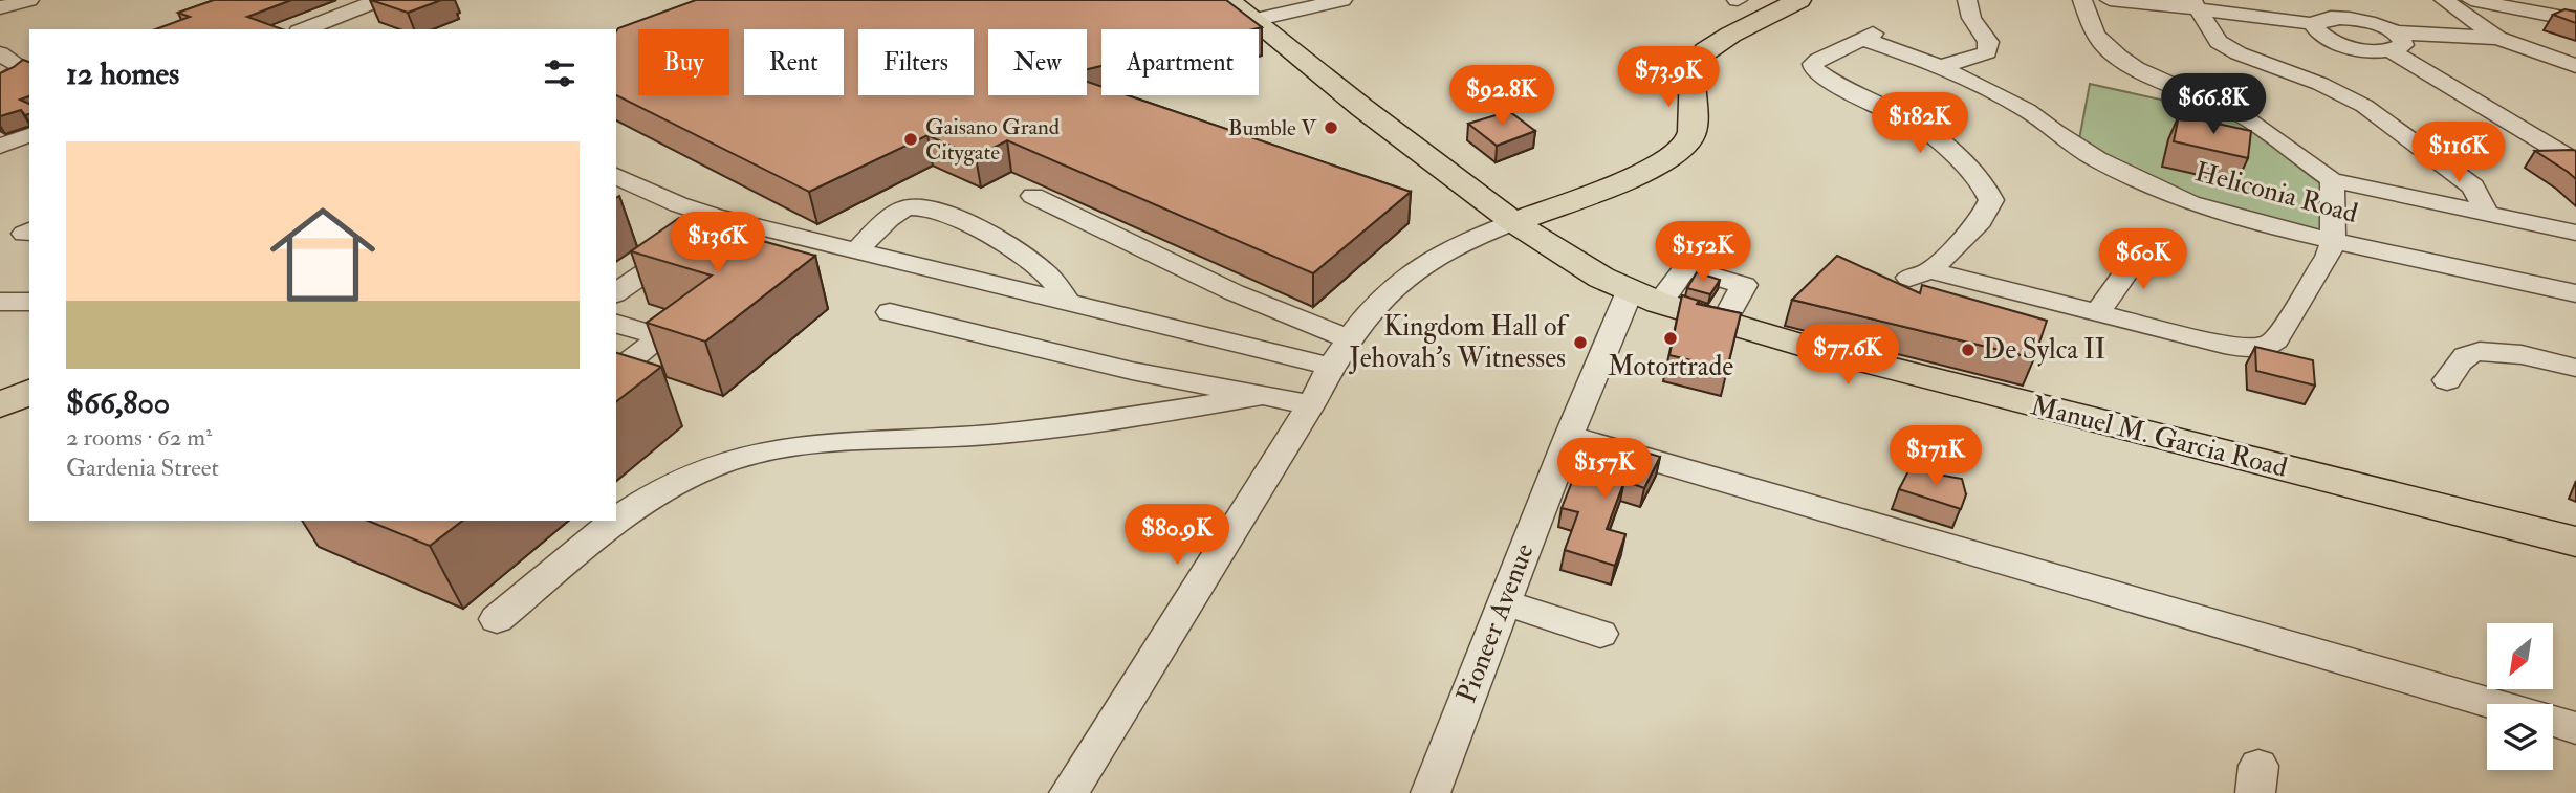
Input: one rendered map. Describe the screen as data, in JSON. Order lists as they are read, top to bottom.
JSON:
{
  "streets": {
    "main road": ["Manuel M. Garcia Road"],
    "street": ["Heliconia Road", "Pioneer Avenue"]
  },
  "crossings": [
    ["Manuel M. Garcia Road", "Pioneer Avenue"]
  ],
  "places": [
    "Bumble V",
    "Gaisano Grand Citygate",
    "Motortrade",
    "Kingdom Hall of Jehovah's Witnesses",
    "De Sylca II"
  ],
  "north": "bottom left",
  "page": {
    "chip": [
      "Buy",
      "Rent",
      "Filters",
      "New",
      "Apartment"
    ],
    "heading": "12 homes",
    "price": [
      "$73.9K",
      "$92.8K",
      "$66.8K",
      "$182K",
      "$116K",
      "$136K",
      "$152K",
      "$60K",
      "$77.6K",
      "$171K",
      "$157K",
      "$80.9K"
    ],
    "list": [
      {
        "name": "$66,800",
        "note": "2 rooms · 62 m² · Gardenia Street"
      }
    ]
  }
}
